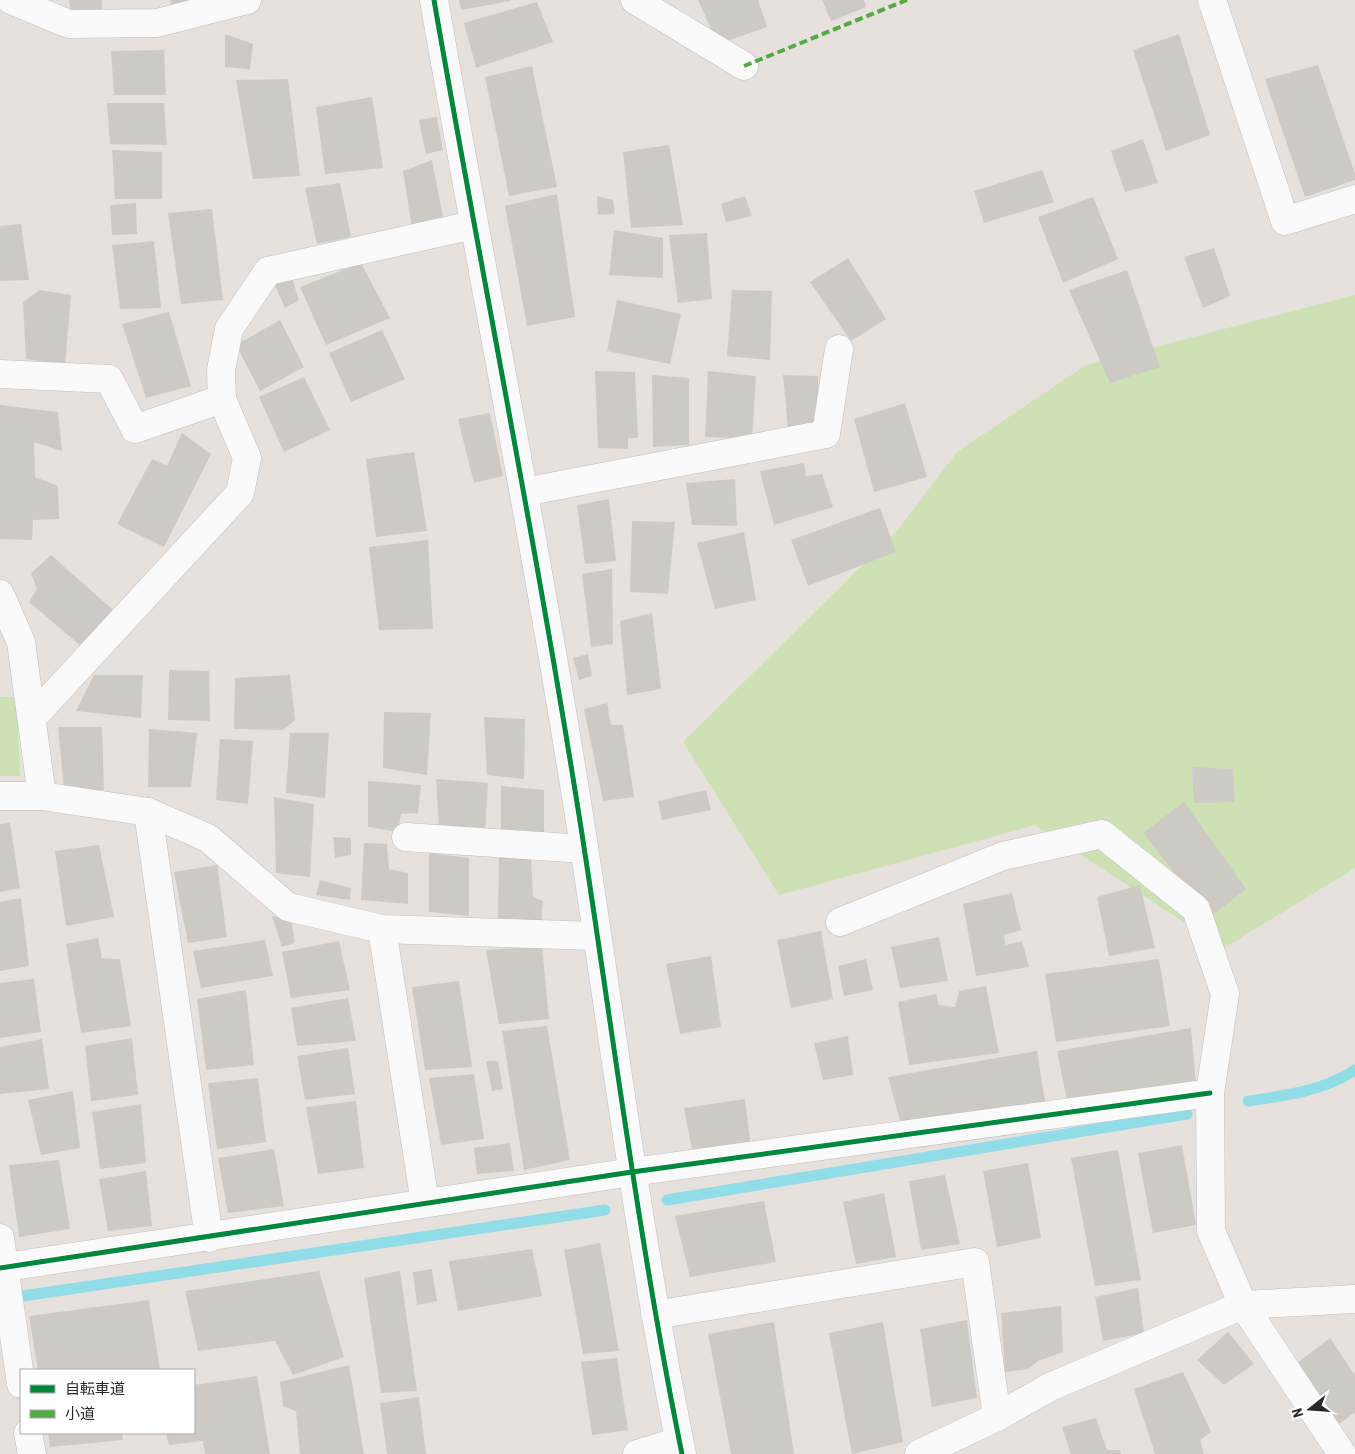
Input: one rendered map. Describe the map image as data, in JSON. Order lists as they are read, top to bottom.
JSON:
{
  "legend": ["自転車道", "小道"],
  "north": "left"
}
